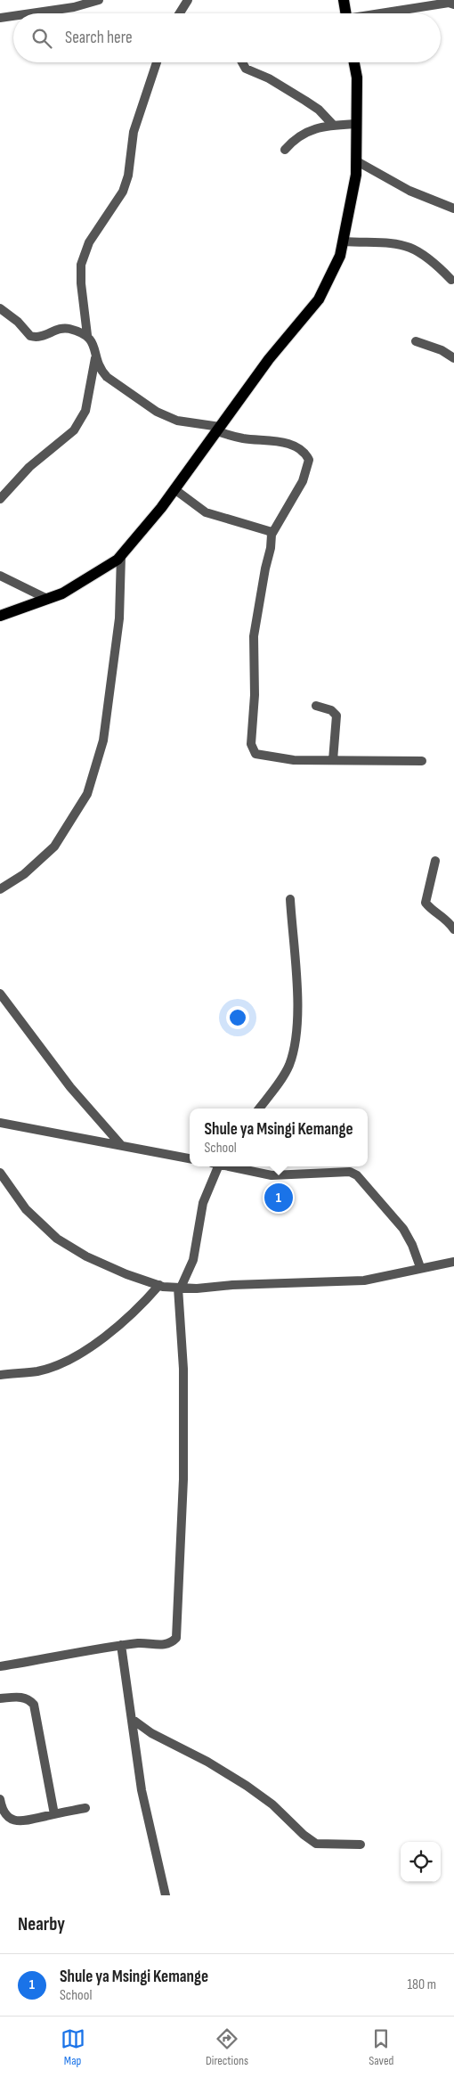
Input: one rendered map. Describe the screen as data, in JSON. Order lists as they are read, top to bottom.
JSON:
{
  "page": {
    "search": "Search here",
    "popup": ["Shule ya Msingi Kemange", "School"],
    "pins": "1",
    "heading": "Nearby",
    "list": [
      {
        "mark": "1",
        "name": "Shule ya Msingi Kemange",
        "note": "School",
        "value": "180 m"
      }
    ],
    "nav": ["Map", "Directions", "Saved"]
  }
}
